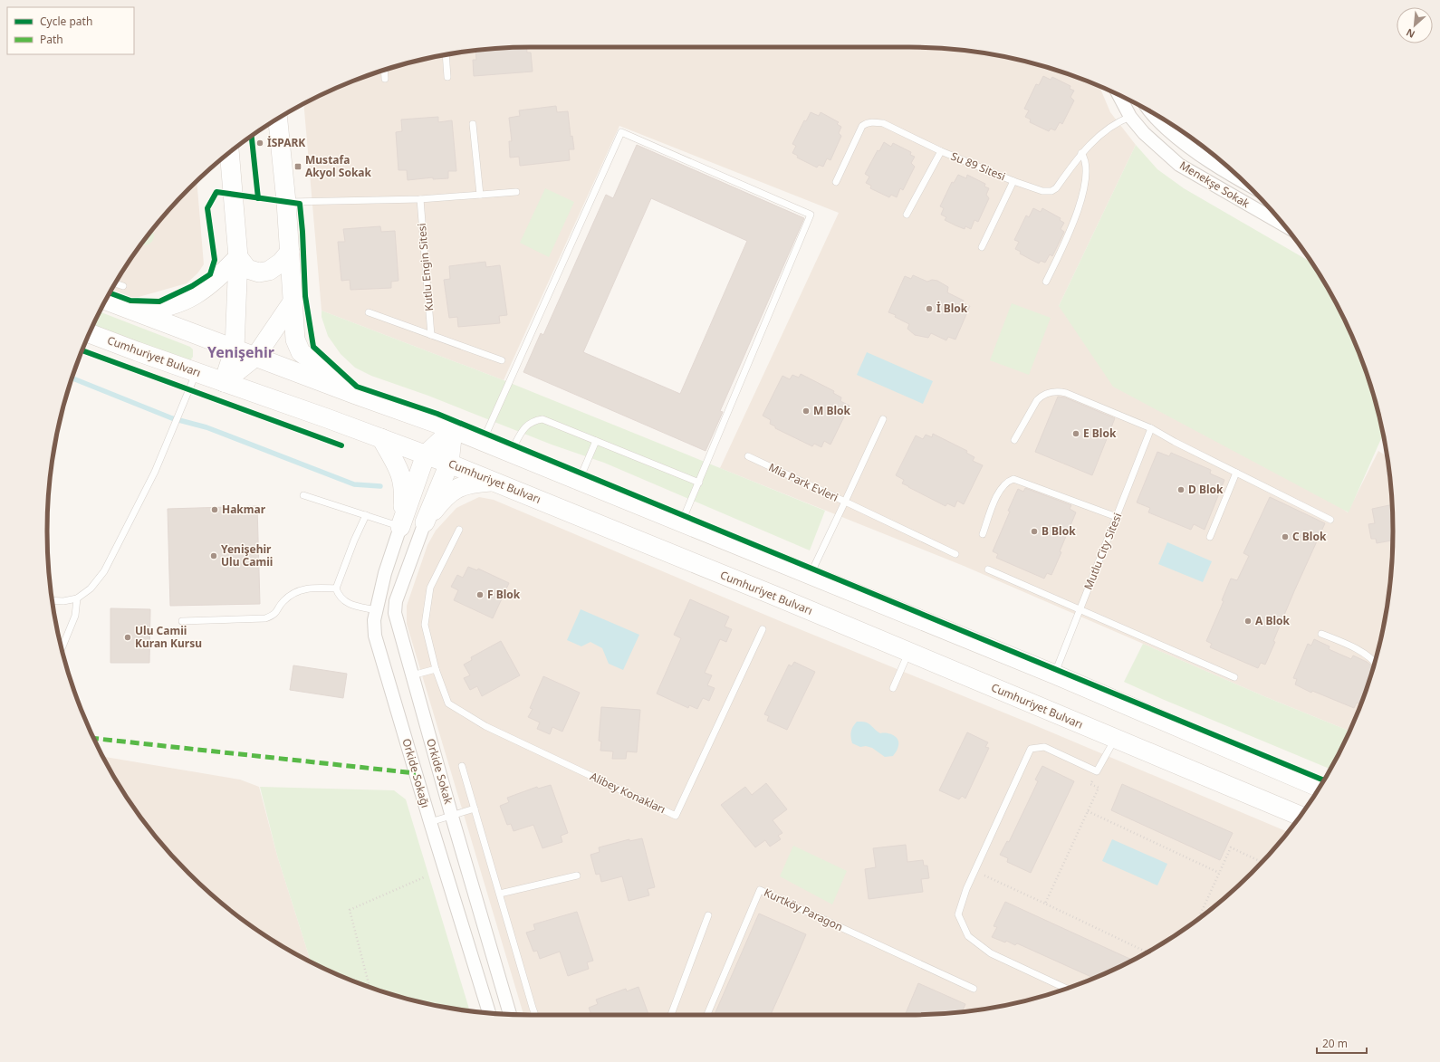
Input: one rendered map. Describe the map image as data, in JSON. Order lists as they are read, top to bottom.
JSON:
{
  "streets": {
    "street": [
      "Menekşe Sokak",
      "Cumhuriyet Bulvarı",
      "Orkide Sokak",
      "Orkide Sokağı"
    ],
    "lane": [
      "Su 89 Sitesi",
      "Kutlu Engin Sitesi",
      "Mia Park Evleri",
      "Mutlu City Sitesi",
      "Alibey Konakları",
      "Kurtköy Paragon"
    ]
  },
  "crossings": [
    ["Su 89 Sitesi", "Menekşe Sokak"]
  ],
  "districts": ["Yenişehir"],
  "places": {
    "other": [
      "İSPARK",
      "İ Blok",
      "M Blok",
      "E Blok",
      "D Blok",
      "Hakmar",
      "B Blok",
      "C Blok",
      "Yenişehir Ulu Camii",
      "F Blok",
      "A Blok",
      "Ulu Camii Kuran Kursu"
    ],
    "transit": ["Mustafa Akyol Sokak"]
  },
  "legend": ["Cycle path", "Path"],
  "scale_bar": "20 m",
  "north": "bottom left"
}
